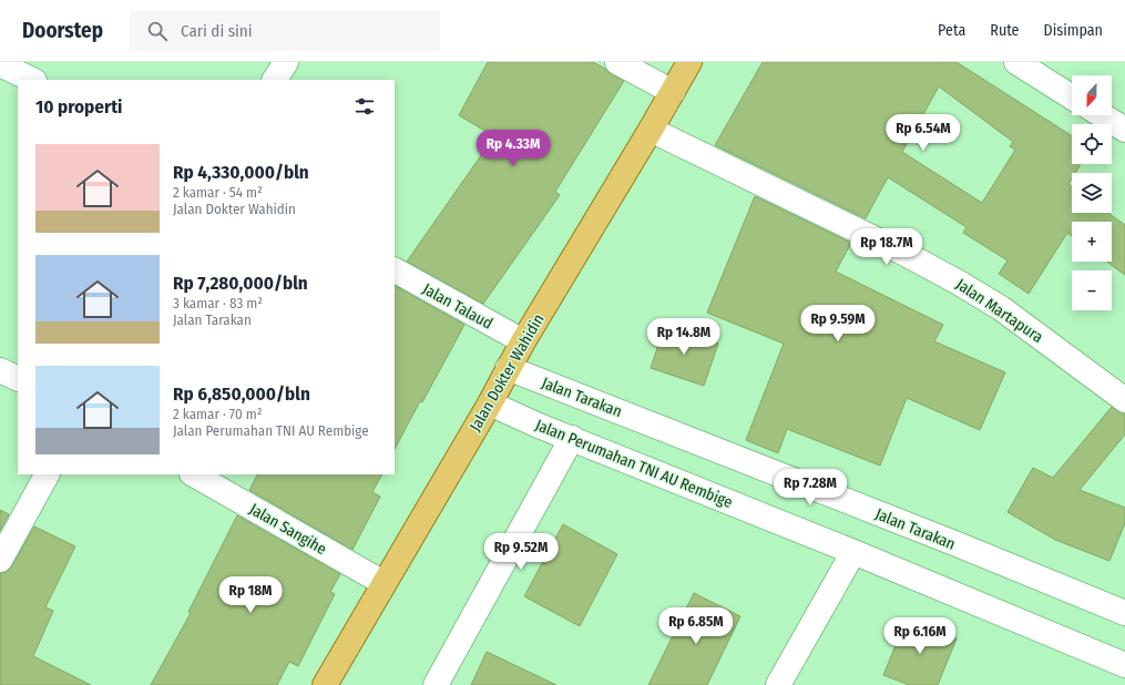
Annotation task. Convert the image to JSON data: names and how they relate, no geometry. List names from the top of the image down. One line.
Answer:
{"streets":{"main road":["Jalan Dokter Wahidin"],"street":["Jalan Talaud","Jalan Martapura","Jalan Tarakan","Jalan Perumahan TNI AU Rembige","Jalan Sangihe"]},"crossings":[["Jalan Talaud","Jalan Dokter Wahidin"],["Jalan Martapura","Jalan Dokter Wahidin"],["Jalan Dokter Wahidin","Jalan Tarakan"],["Jalan Dokter Wahidin","Jalan Perumahan TNI AU Rembige"],["Jalan Dokter Wahidin","Jalan Sangihe"]],"north":"bottom","page":{"header":"Doorstep","search":"Cari di sini","nav":["Peta","Rute","Disimpan"],"map_buttons":["+","−"],"heading":"10 properti","price":["Rp 6.54M","Rp 4.33M","Rp 18.7M","Rp 9.59M","Rp 14.8M","Rp 7.28M","Rp 9.52M","Rp 18M","Rp 6.85M","Rp 6.16M"],"list":[{"name":"Rp 4,330,000/bln","note":"2 kamar · 54 m² · Jalan Dokter Wahidin"},{"name":"Rp 7,280,000/bln","note":"3 kamar · 83 m² · Jalan Tarakan"},{"name":"Rp 6,850,000/bln","note":"2 kamar · 70 m² · Jalan Perumahan TNI AU Rembige"}]}}
